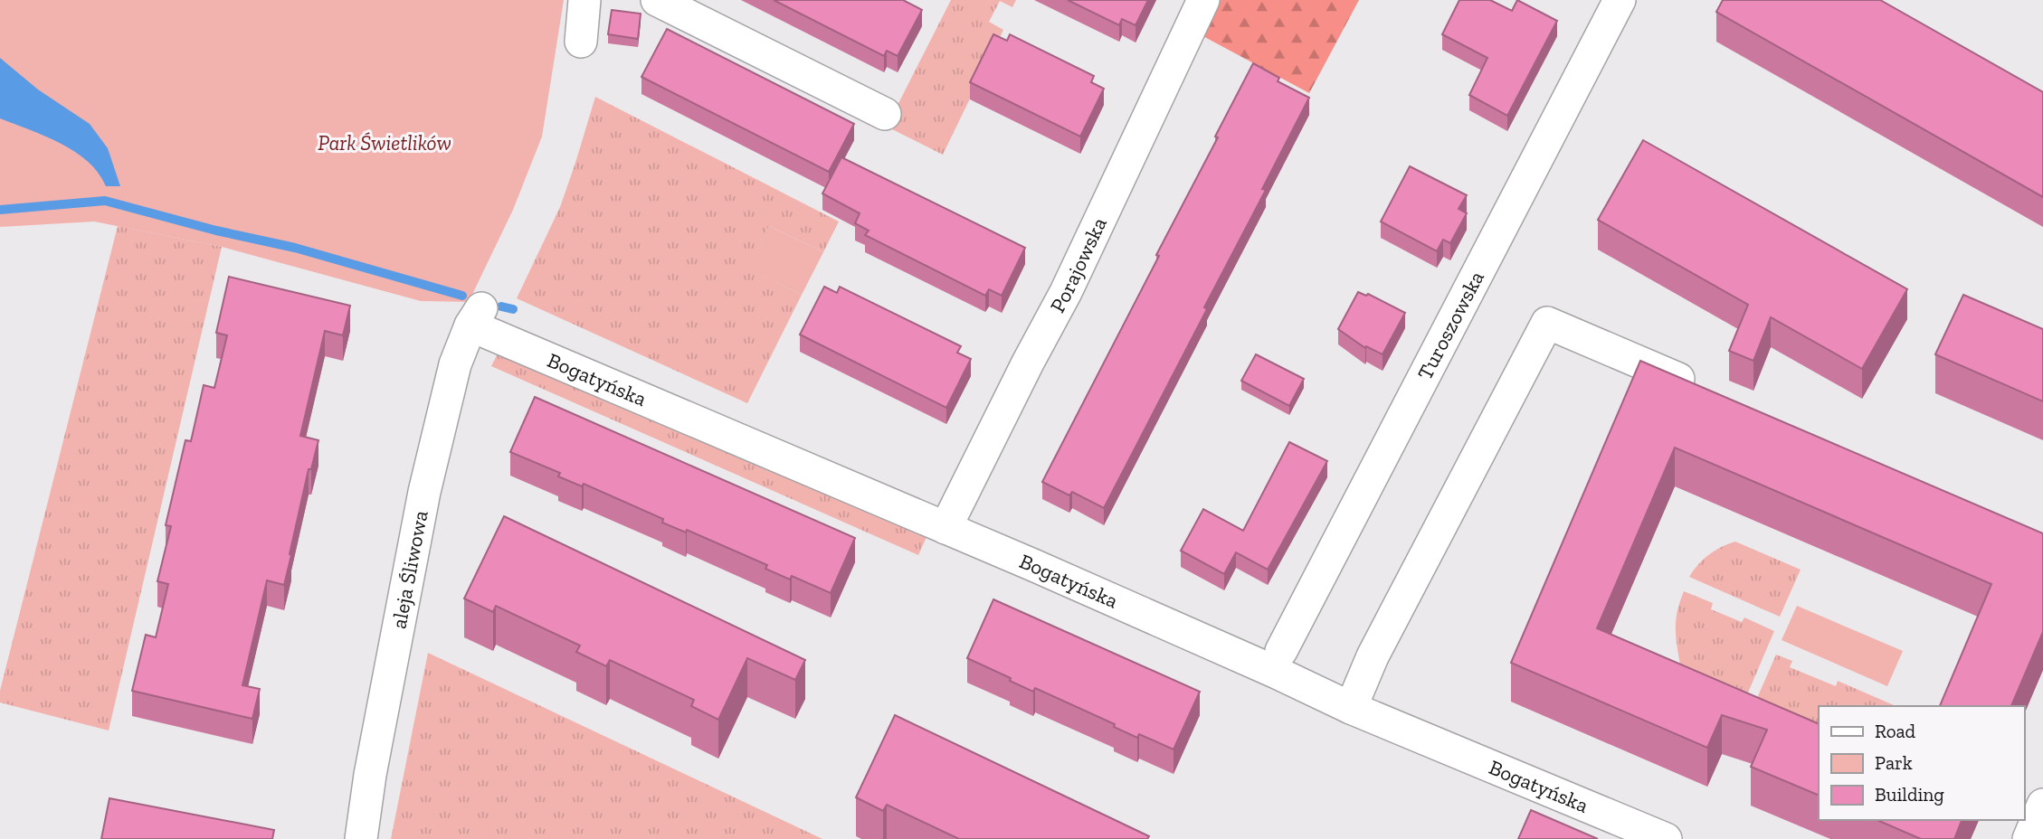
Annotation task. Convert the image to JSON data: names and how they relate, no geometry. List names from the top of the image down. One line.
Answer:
{"streets":{"street":["Porajowska","Turoszowska","Bogatyńska","aleja Śliwowa"]},"crossings":[["Porajowska","Bogatyńska"],["Bogatyńska","aleja Śliwowa"]],"parks":["Park Świetlików"],"legend":["Road","Park","Building"]}
